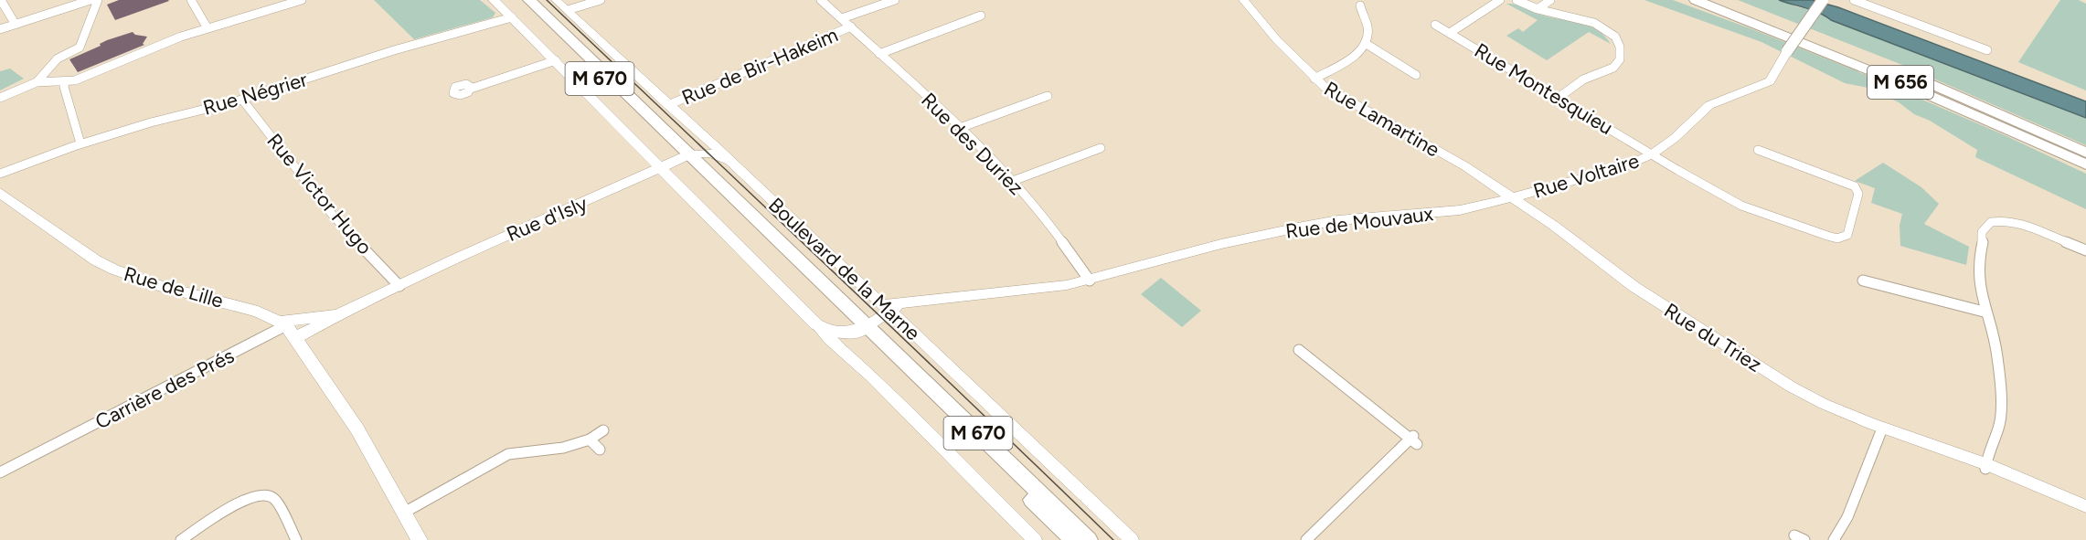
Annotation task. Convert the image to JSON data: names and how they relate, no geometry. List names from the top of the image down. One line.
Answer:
{"streets":{"main road":["M 670","M 656","Rue d'Isly","Boulevard de la Marne","Rue de Lille"],"street":["Rue de Bir-Hakeim","Rue Montesquieu","Rue Négrier","Rue Lamartine","Rue des Duriez","Rue Voltaire","Rue Victor Hugo","Rue de Mouvaux","Rue du Triez","Carrière des Prés"]},"crossings":[["Rue de Bir-Hakeim","Rue des Duriez"],["Rue de Bir-Hakeim","Boulevard de la Marne"],["Rue Montesquieu","Rue Voltaire"],["Rue Négrier","Rue Victor Hugo"],["Rue Négrier","Boulevard de la Marne"],["Rue Lamartine","Rue Voltaire"],["Rue Lamartine","Rue de Mouvaux"],["Rue Lamartine","Rue du Triez"],["Rue des Duriez","Rue de Mouvaux"],["Rue Voltaire","Rue de Mouvaux"],["Rue Voltaire","Rue du Triez"],["Rue Victor Hugo","Rue d'Isly"],["Rue d'Isly","Boulevard de la Marne"],["Rue d'Isly","Rue de Lille"],["Rue d'Isly","Carrière des Prés"],["Rue de Mouvaux","Boulevard de la Marne"],["Rue de Mouvaux","Rue du Triez"],["Rue de Lille","Carrière des Prés"]]}
